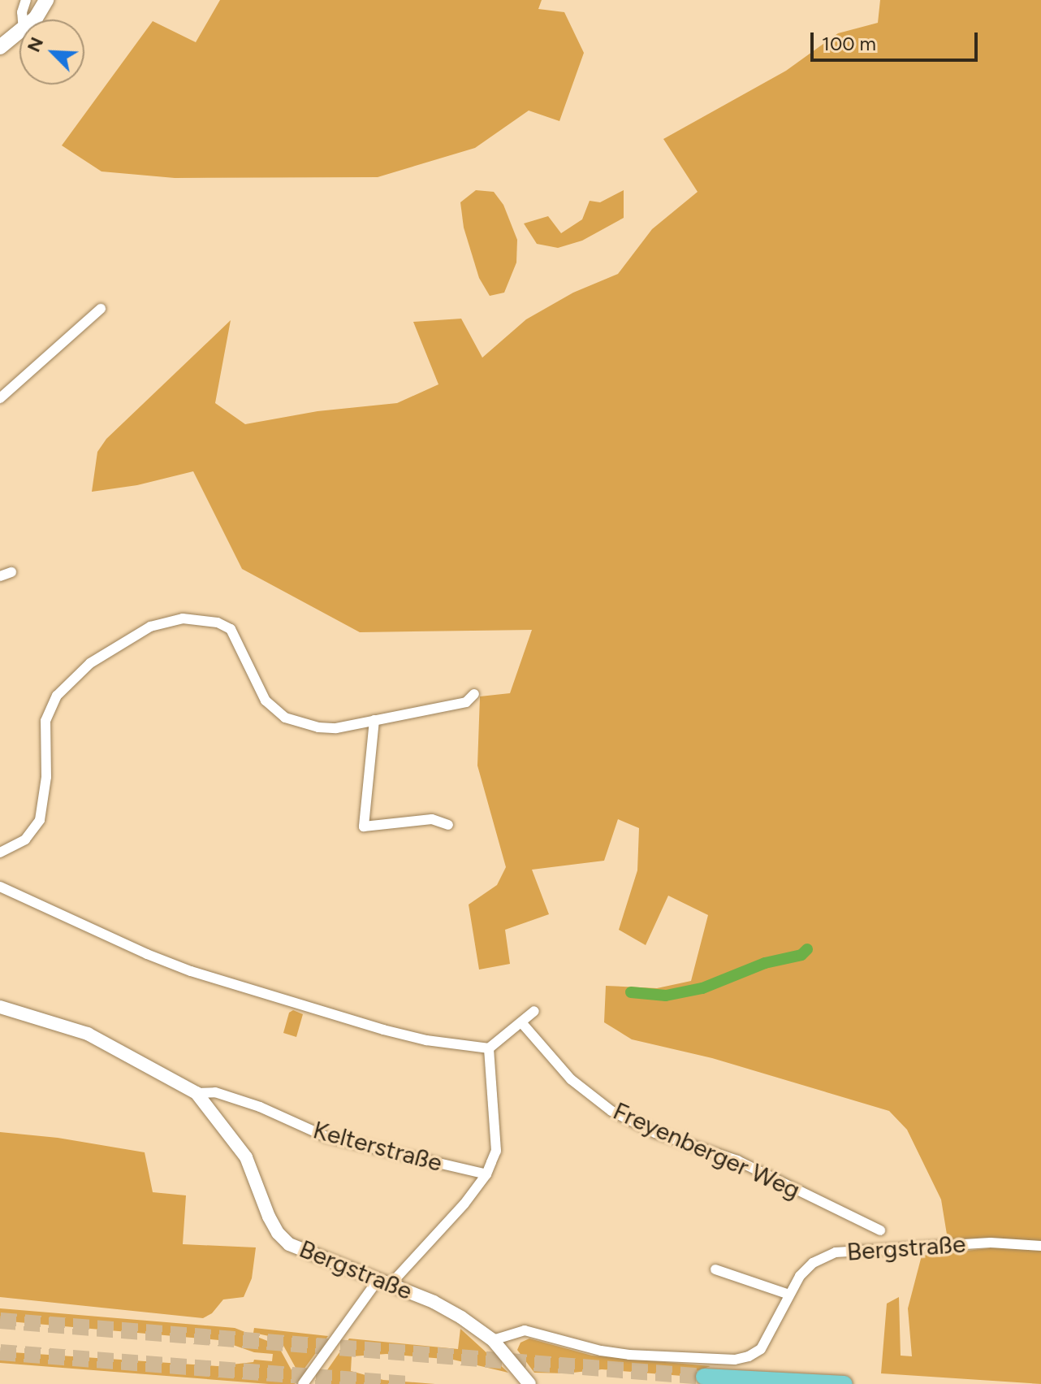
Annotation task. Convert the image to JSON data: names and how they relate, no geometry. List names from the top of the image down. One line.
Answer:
{"streets":{"street":["Kelterstraße","Freyenberger Weg","Bergstraße"]},"crossings":[["Kelterstraße","Bergstraße"]],"scale_bar":"100 m","north":"top left"}
